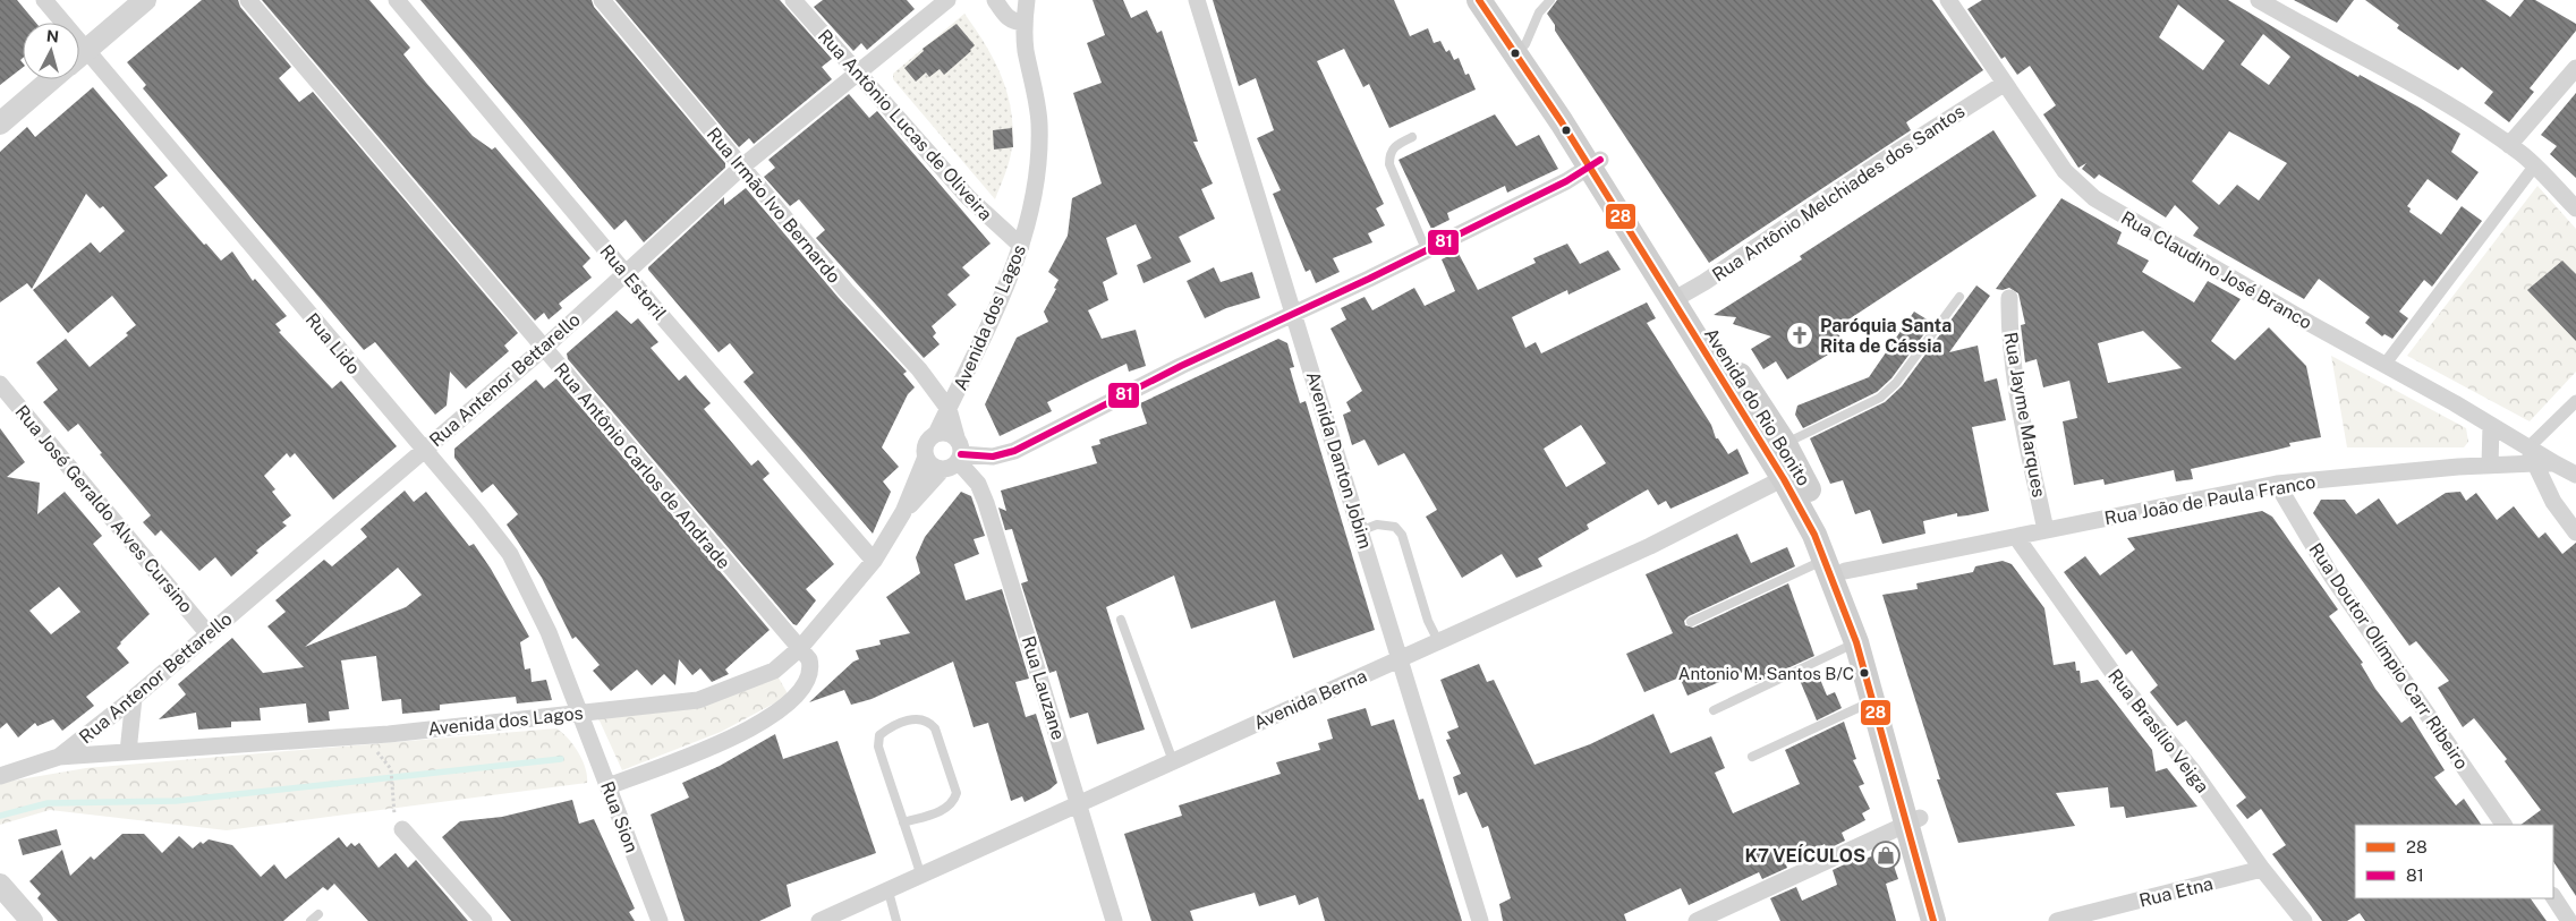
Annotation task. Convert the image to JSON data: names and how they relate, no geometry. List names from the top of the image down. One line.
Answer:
{"streets":{"main road":["Avenida do Rio Bonito"],"street":["Rua Antônio Lucas de Oliveira","Rua Antônio Melchiades dos Santos","Rua Irmão Ivo Bernardo","Rua Claudino José Branco","Rua Estoril","Avenida dos Lagos","Rua Lido","Rua Antenor Bettarello","Rua Jayme Marques","Avenida Danton Jobim","Rua Antônio Carlos de Andrade","Rua João de Paula Franco","Rua José Geraldo Alves Cursino","Rua Doutor Olímpio Carr Ribeiro","Rua Lauzane","Avenida Berna","Rua Brasílio Veiga","Rua Sion","Rua Etna"]},"crossings":[["Rua Antônio Lucas de Oliveira","Avenida dos Lagos"],["Rua Antônio Lucas de Oliveira","Rua Antenor Bettarello"],["Rua Antônio Melchiades dos Santos","Rua Claudino José Branco"],["Rua Antônio Melchiades dos Santos","Avenida do Rio Bonito"],["Rua Irmão Ivo Bernardo","Avenida dos Lagos"],["Rua Irmão Ivo Bernardo","Rua Antenor Bettarello"],["Rua Claudino José Branco","Rua João de Paula Franco"],["Rua Estoril","Avenida dos Lagos"],["Rua Estoril","Rua Antenor Bettarello"],["Avenida dos Lagos","Rua Lido"],["Avenida dos Lagos","Rua Antenor Bettarello"],["Avenida dos Lagos","Rua Antônio Carlos de Andrade"],["Avenida dos Lagos","Rua Lauzane"],["Avenida dos Lagos","Rua Sion"],["Rua Lido","Rua Antenor Bettarello"],["Rua Lido","Rua Sion"],["Rua Antenor Bettarello","Rua Antônio Carlos de Andrade"],["Rua Antenor Bettarello","Rua José Geraldo Alves Cursino"],["Avenida do Rio Bonito","Rua João de Paula Franco"],["Avenida do Rio Bonito","Avenida Berna"],["Rua Jayme Marques","Rua João de Paula Franco"],["Avenida Danton Jobim","Avenida Berna"],["Rua Antônio Carlos de Andrade","Rua Sion"],["Rua João de Paula Franco","Rua Doutor Olímpio Carr Ribeiro"],["Rua João de Paula Franco","Rua Brasílio Veiga"],["Rua Lauzane","Avenida Berna"],["Rua Brasílio Veiga","Rua Etna"]],"places":{"church":["Paróquia Santa Rita de Cássia"],"other":["Antonio M. Santos B/C"],"shop":["K7 VEÍCULOS"]},"lines":["transit line 28","transit line 81"],"legend":["28","81"],"north":"top"}
